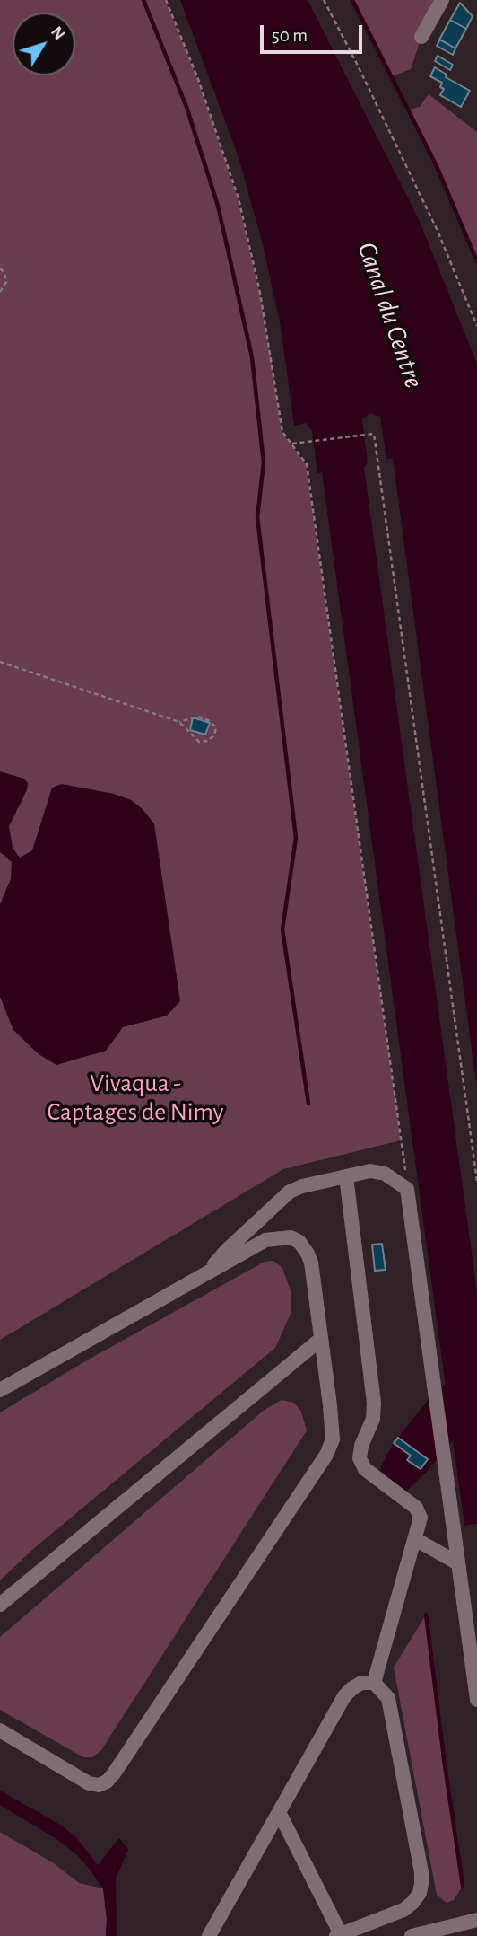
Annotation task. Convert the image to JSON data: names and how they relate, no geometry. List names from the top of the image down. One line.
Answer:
{"water":["Canal du Centre"],"parks":["Vivaqua - Captages de Nimy"],"scale_bar":"50 m","north":"top right"}
